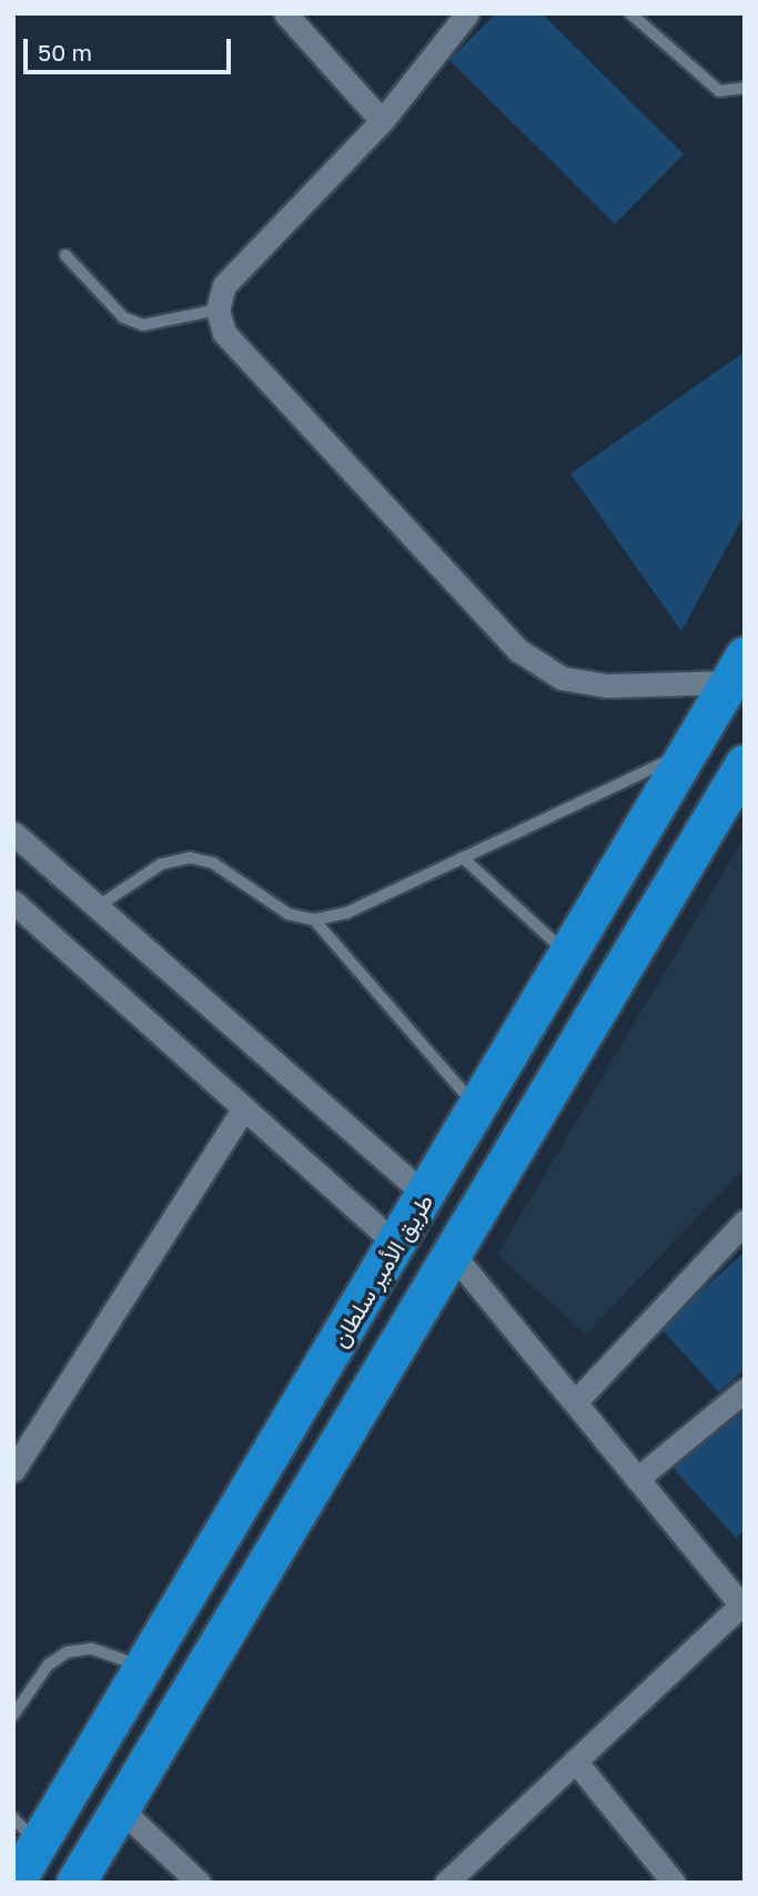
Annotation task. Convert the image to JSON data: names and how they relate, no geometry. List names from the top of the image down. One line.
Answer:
{"streets":{"highway":["طريق الأمير سلطان"]},"scale_bar":"50 m"}
